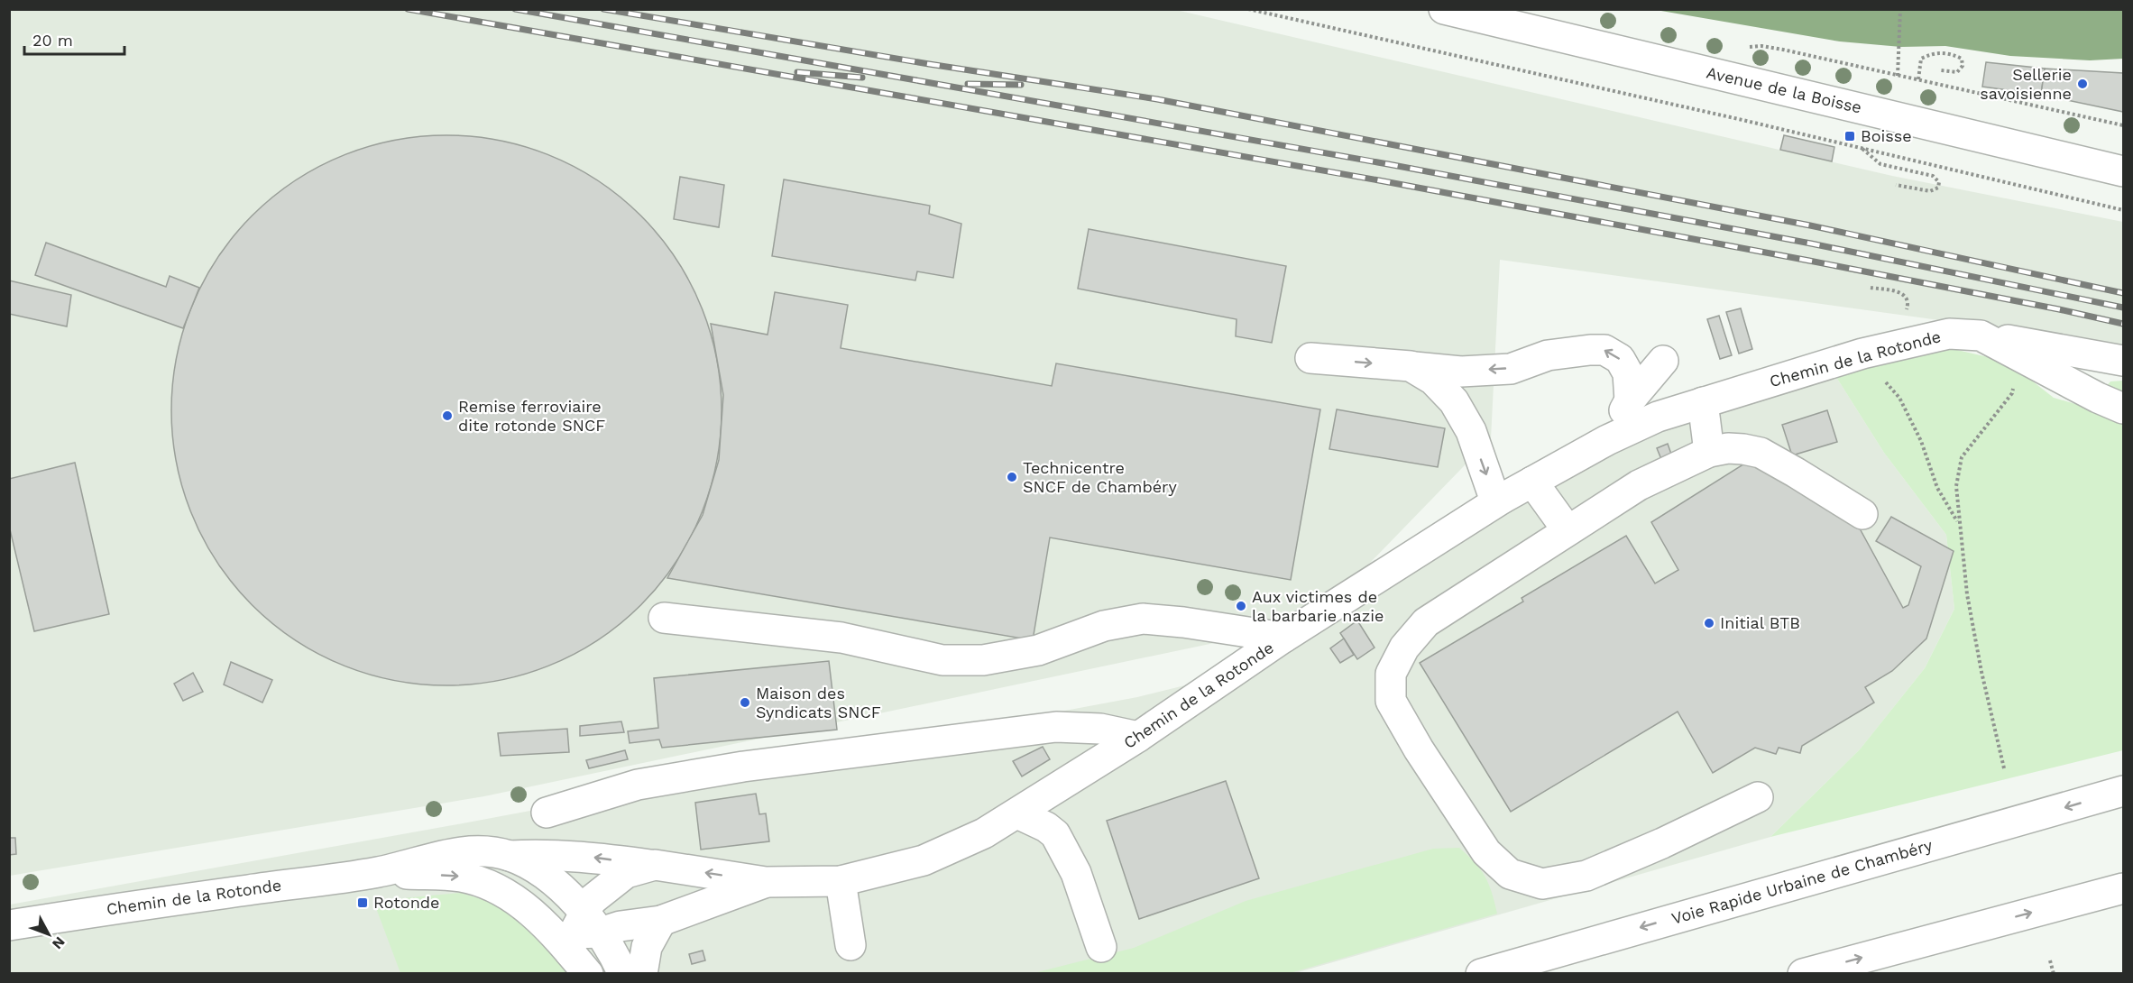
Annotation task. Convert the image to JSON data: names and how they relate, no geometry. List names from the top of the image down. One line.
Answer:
{"streets":{"main road":["Avenue de la Boisse","Chemin de la Rotonde","Voie Rapide Urbaine de Chambéry"]},"places":{"other":["Sellerie savoisienne","Remise ferroviaire dite rotonde SNCF","Technicentre SNCF de Chambéry","Aux victimes de la barbarie nazie","Initial BTB","Maison des Syndicats SNCF"],"transit":["Boisse","Rotonde"]},"scale_bar":"20 m","north":"bottom right"}
